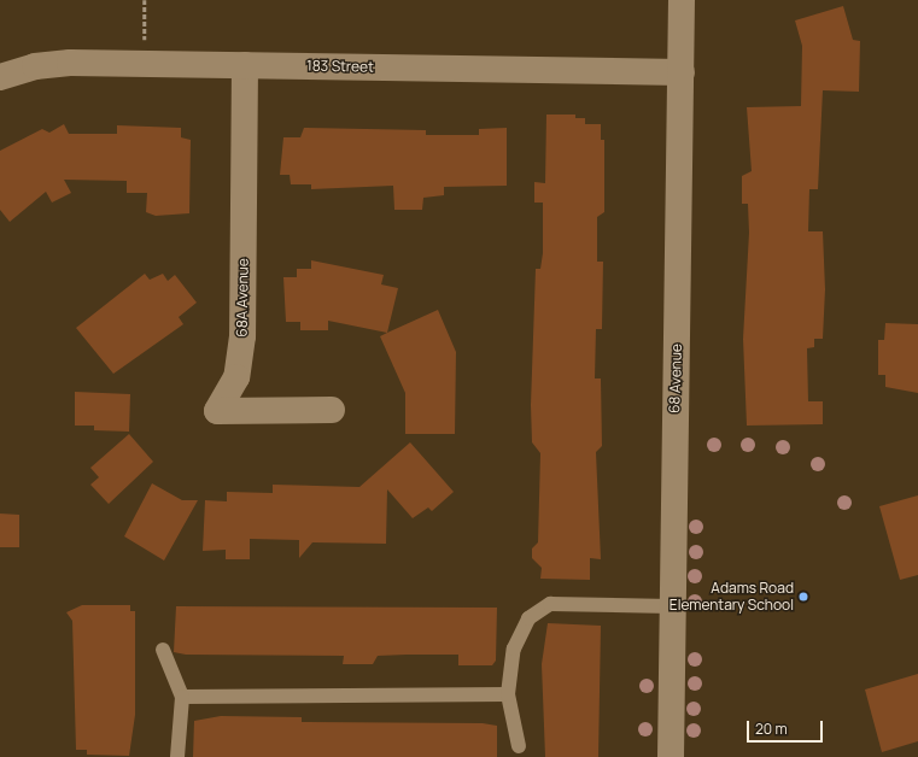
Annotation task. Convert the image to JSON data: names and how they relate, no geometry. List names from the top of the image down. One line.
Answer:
{"streets":{"street":["183 Street","68A Avenue","68 Avenue"]},"crossings":[["183 Street","68A Avenue"],["183 Street","68 Avenue"]],"places":["Adams Road Elementary School"],"scale_bar":"20 m"}
